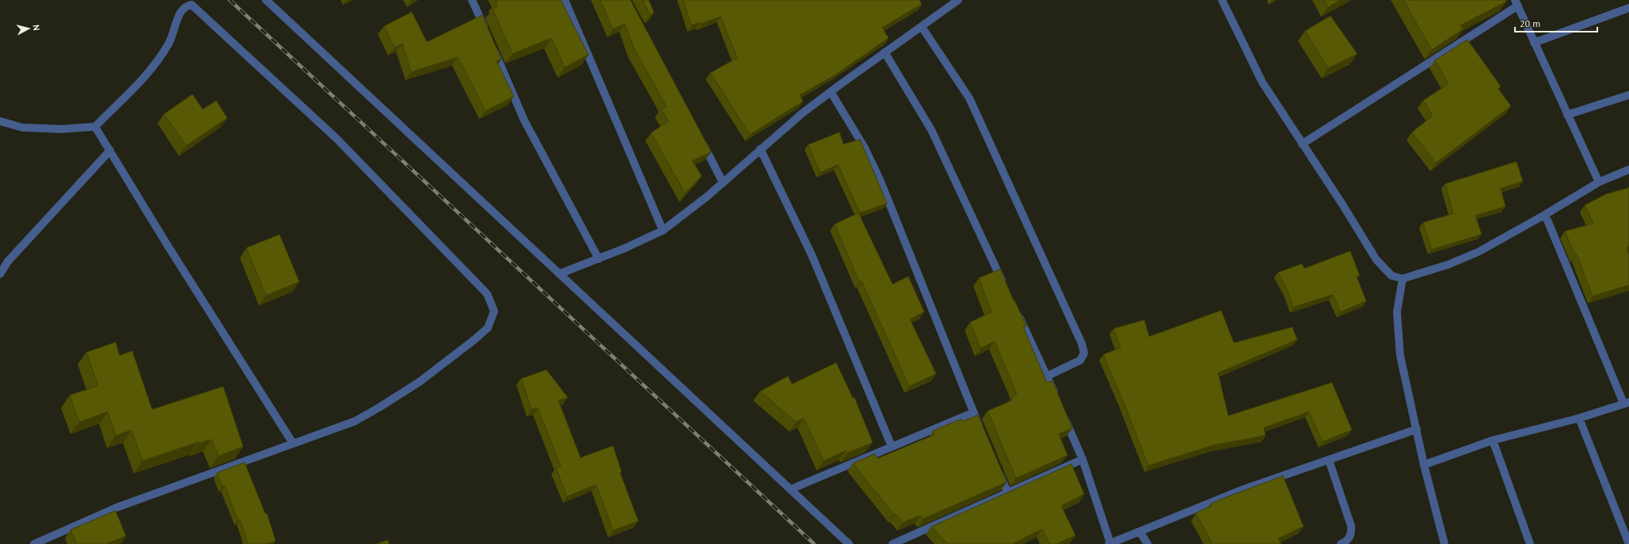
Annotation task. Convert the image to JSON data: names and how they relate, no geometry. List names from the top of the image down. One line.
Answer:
{"scale_bar":"20 m","north":"right"}
